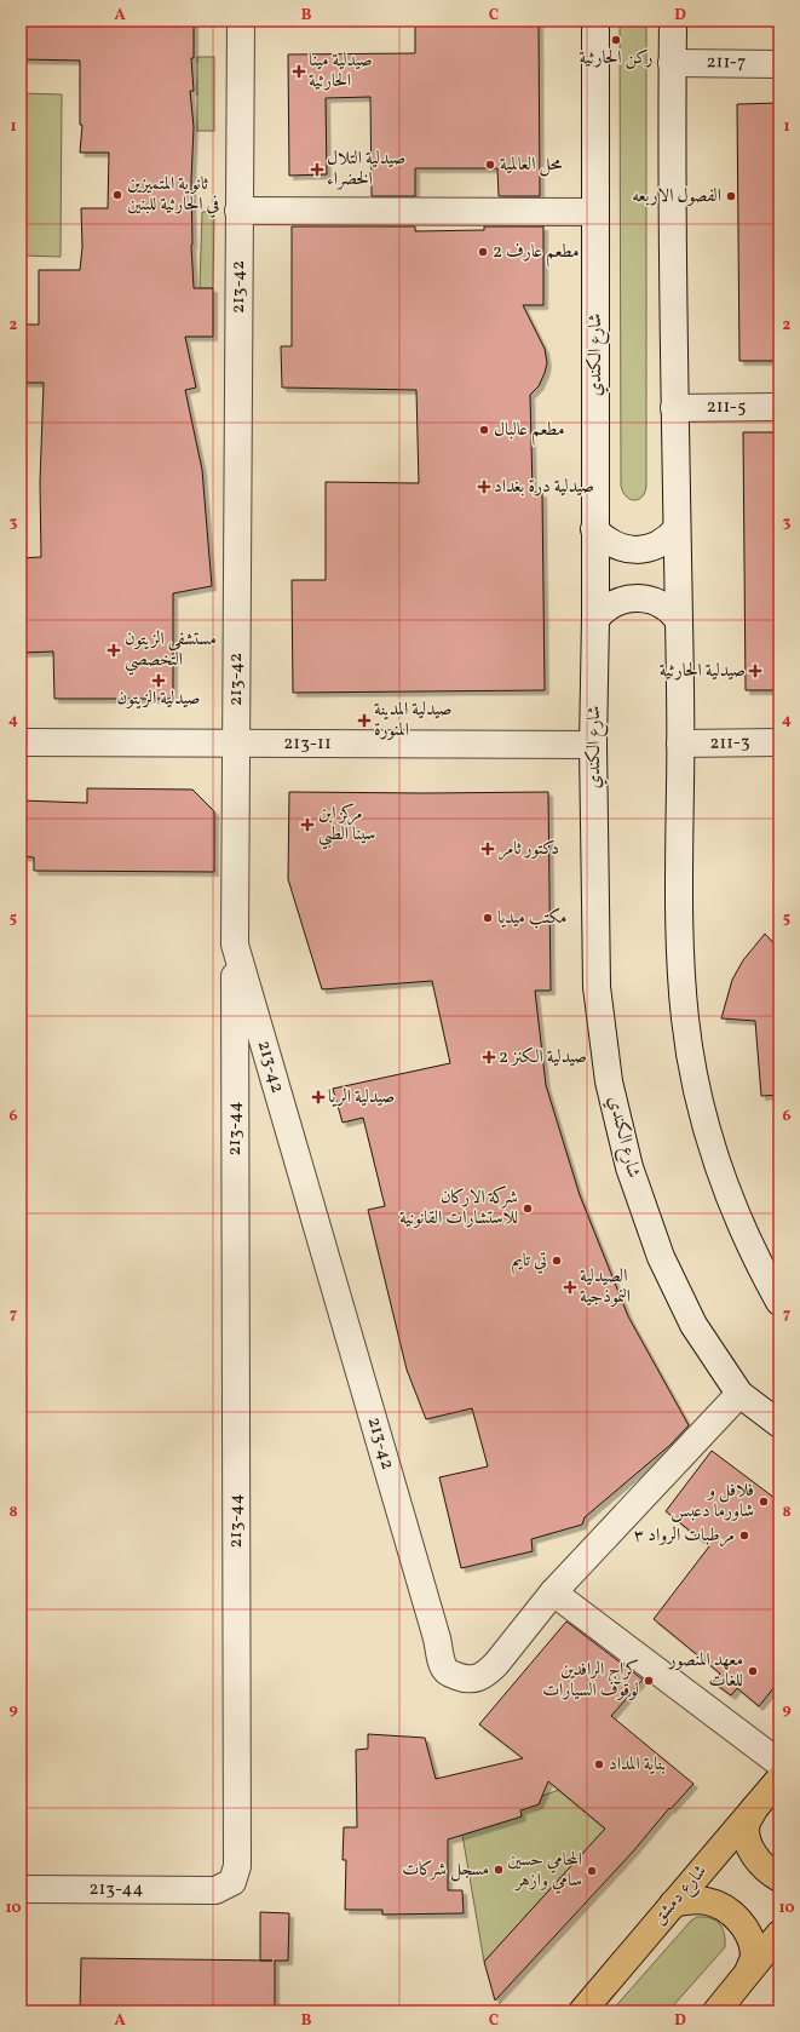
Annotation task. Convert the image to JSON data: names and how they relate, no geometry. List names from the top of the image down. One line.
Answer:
{"streets":{"main road":["شارع دمشق"],"street":["211-7","213-42","شارع الكندي","211-5","213-11","211-3","213-44"]},"crossings":[["213-42","شارع الكندي"],["213-42","213-11"],["213-42","213-44"],["شارع الكندي","213-11"]],"places":{"other":["ركن الحارثية","محل العالمية","ثانوية المتميزين في الحارثية للبنين","الفصول الاربعه","مطعم عارف 2","مطعم عالبال","مكتب ميديا","شركة الاركان للاستشارات القانونية","تي تايم","فلافل و شاورما دعبس","مرطبات الرواد ٣","معهد المنصور للغات","كراج الرافدين لوقوف السيارات","بناية المداد","مسجل شركات","المحامي حسين سامي وازهر"],"health":["صيدلية مينا الحارثية","صيدلية التلال الخضراء","صيدلية درة بغداد","مستشفى الزيتون التخصصي","صيدلية الحارثية","صيدلية الزيتون","صيدلية المدينة المنورة","مركز ابن سينا الطبي","دكتور ثامر","صيدلية الكنز 2","صيدلية الريا","الصيدلية النموذجية"]},"grid":{"columns":["A","B","C","D"],"rows":["1","2","3","4","5","6","7","8","9","10"]}}
